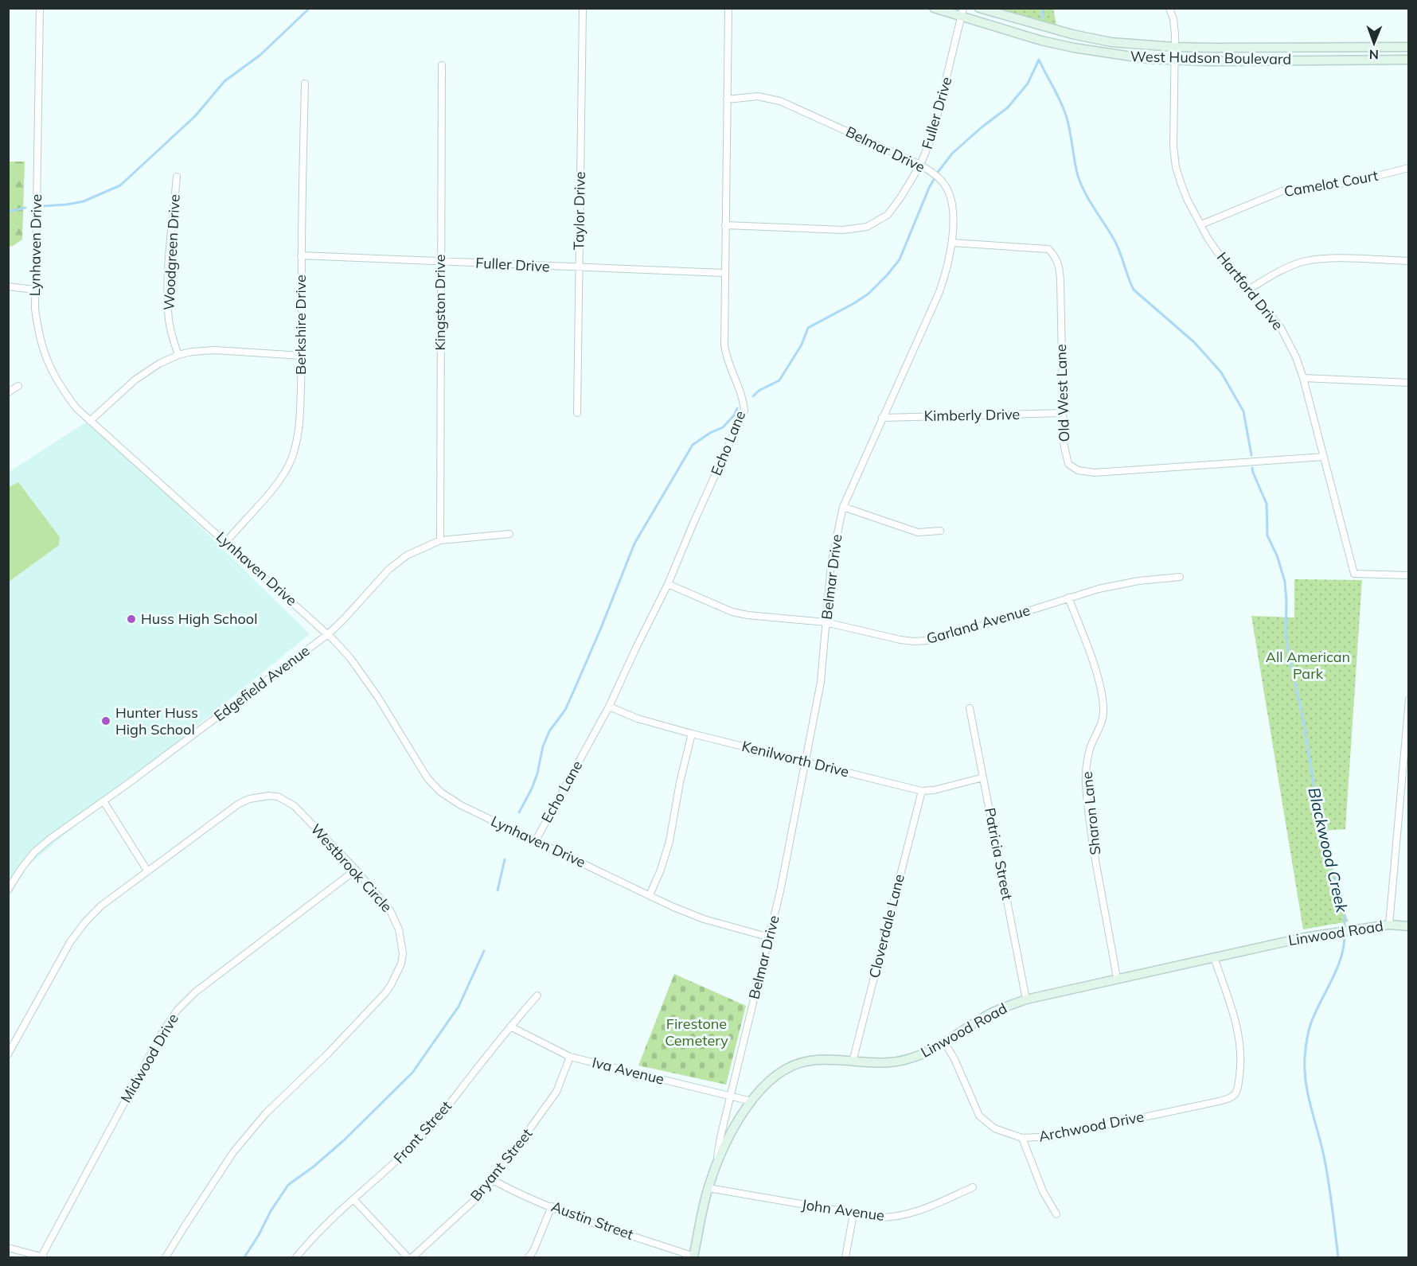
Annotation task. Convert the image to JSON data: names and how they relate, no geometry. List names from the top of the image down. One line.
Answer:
{"streets":{"main road":["West Hudson Boulevard","Linwood Road"],"street":["Fuller Drive","Belmar Drive","Camelot Court","Taylor Drive","Lynhaven Drive","Woodgreen Drive","Hartford Drive","Kingston Drive","Berkshire Drive","Old West Lane","Kimberly Drive","Echo Lane","Garland Avenue","Edgefield Avenue","Kenilworth Drive","Sharon Lane","Patricia Street","Westbrook Circle","Cloverdale Lane","Midwood Drive","Iva Avenue","Archwood Drive","Front Street","Bryant Street","John Avenue","Austin Street"]},"crossings":[["West Hudson Boulevard","Fuller Drive"],["West Hudson Boulevard","Hartford Drive"],["Fuller Drive","Belmar Drive"],["Fuller Drive","Taylor Drive"],["Fuller Drive","Kingston Drive"],["Fuller Drive","Berkshire Drive"],["Fuller Drive","Echo Lane"],["Belmar Drive","Lynhaven Drive"],["Belmar Drive","Old West Lane"],["Belmar Drive","Kimberly Drive"],["Belmar Drive","Echo Lane"],["Belmar Drive","Garland Avenue"],["Belmar Drive","Kenilworth Drive"],["Belmar Drive","Linwood Road"],["Belmar Drive","Iva Avenue"],["Camelot Court","Hartford Drive"],["Lynhaven Drive","Berkshire Drive"],["Lynhaven Drive","Echo Lane"],["Lynhaven Drive","Edgefield Avenue"],["Hartford Drive","Old West Lane"],["Kingston Drive","Edgefield Avenue"],["Old West Lane","Kimberly Drive"],["Echo Lane","Garland Avenue"],["Echo Lane","Kenilworth Drive"],["Garland Avenue","Sharon Lane"],["Kenilworth Drive","Patricia Street"],["Kenilworth Drive","Cloverdale Lane"],["Sharon Lane","Linwood Road"],["Patricia Street","Linwood Road"],["Westbrook Circle","Midwood Drive"],["Cloverdale Lane","Linwood Road"],["Linwood Road","Iva Avenue"],["Linwood Road","Archwood Drive"],["Linwood Road","John Avenue"],["Linwood Road","Austin Street"],["Iva Avenue","Front Street"],["Iva Avenue","Bryant Street"],["Bryant Street","Austin Street"]],"water":["Blackwood Creek"],"parks":["All American Park","Firestone Cemetery"],"places":["Huss High School","Hunter Huss High School"],"north":"bottom"}
